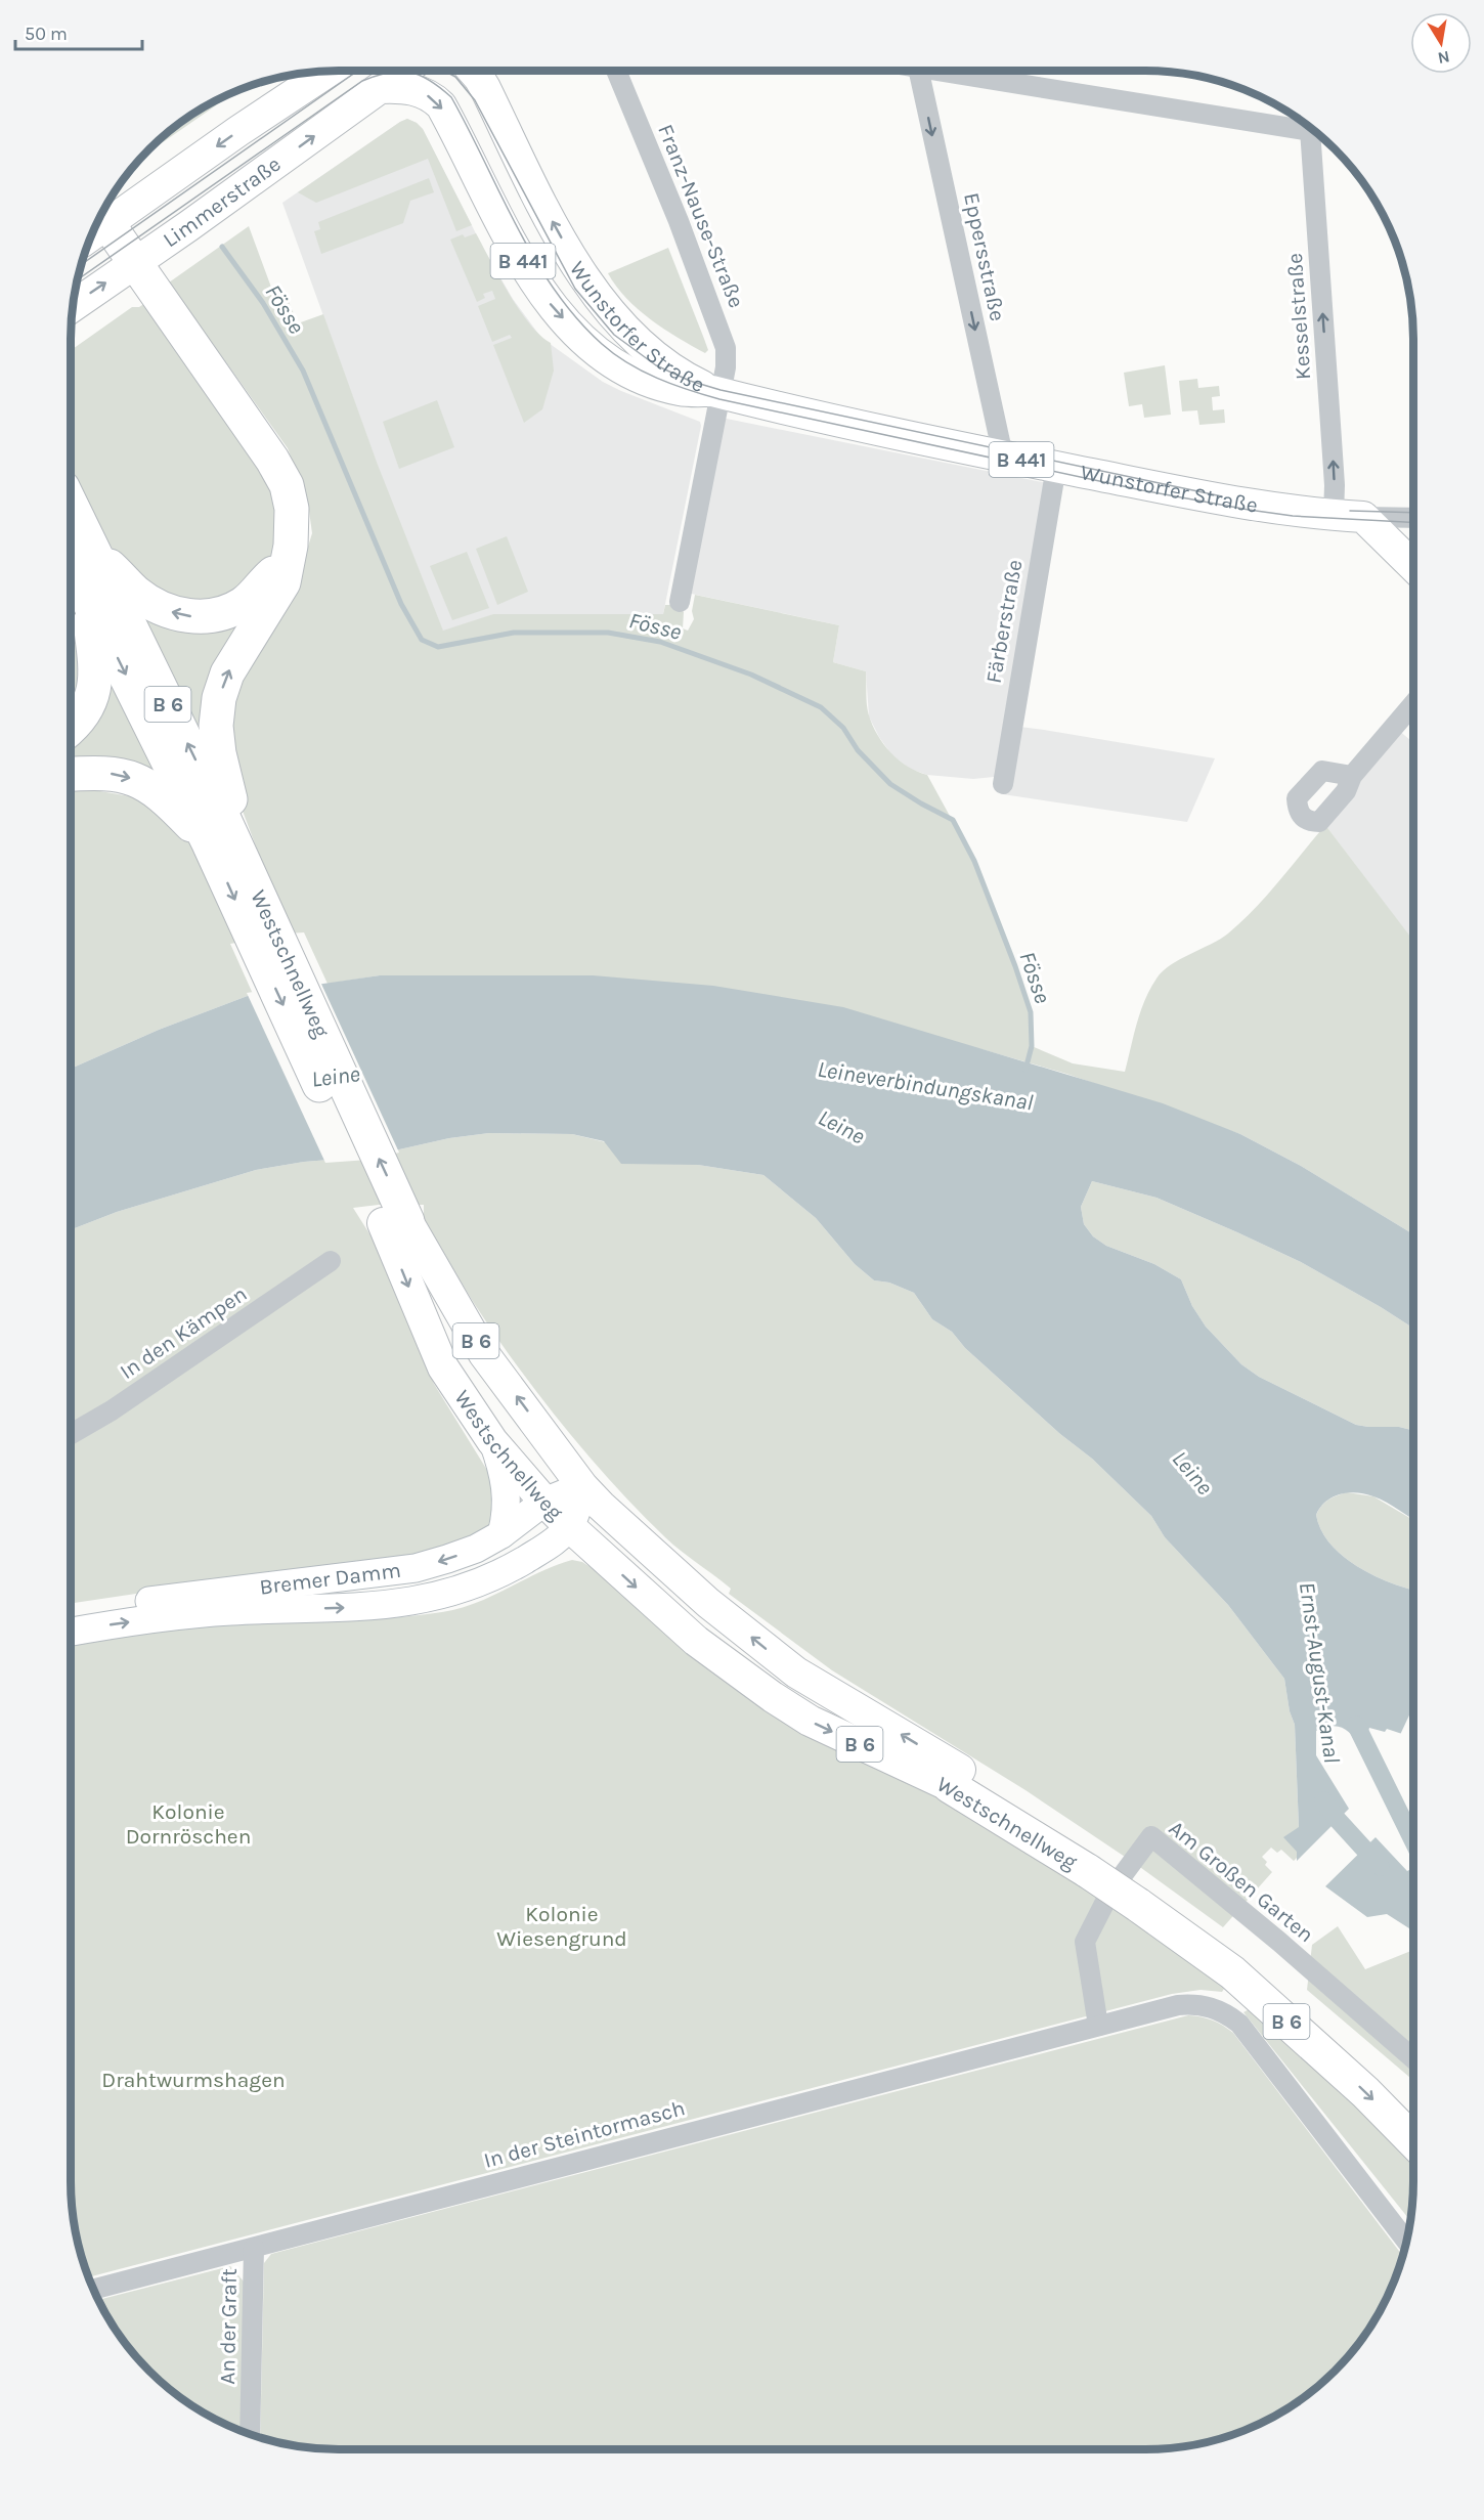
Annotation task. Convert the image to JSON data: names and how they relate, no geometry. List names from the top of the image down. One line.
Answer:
{"streets":{"highway":["B 6","Westschnellweg"],"main road":["Limmerstraße","B 441","Wunstorfer Straße","Bremer Damm"],"street":["Franz-Nause-Straße","Eppersstraße","Kesselstraße","Färberstraße","In den Kämpen","Am Großen Garten","In der Steintormasch","An der Graft"]},"crossings":[["Limmerstraße","Wunstorfer Straße"],["Franz-Nause-Straße","Wunstorfer Straße"],["Eppersstraße","Wunstorfer Straße"],["Kesselstraße","Wunstorfer Straße"],["Wunstorfer Straße","Färberstraße"],["Westschnellweg","Bremer Damm"],["Am Großen Garten","In der Steintormasch"],["In der Steintormasch","An der Graft"]],"one_way":["Eppersstraße","Kesselstraße"],"water":["Fösse","Leine","Leineverbindungskanal","Ernst-August-Kanal"],"parks":["Kolonie Dornröschen","Kolonie Wiesengrund","Drahtwurmshagen"],"scale_bar":"50 m","north":"bottom"}
